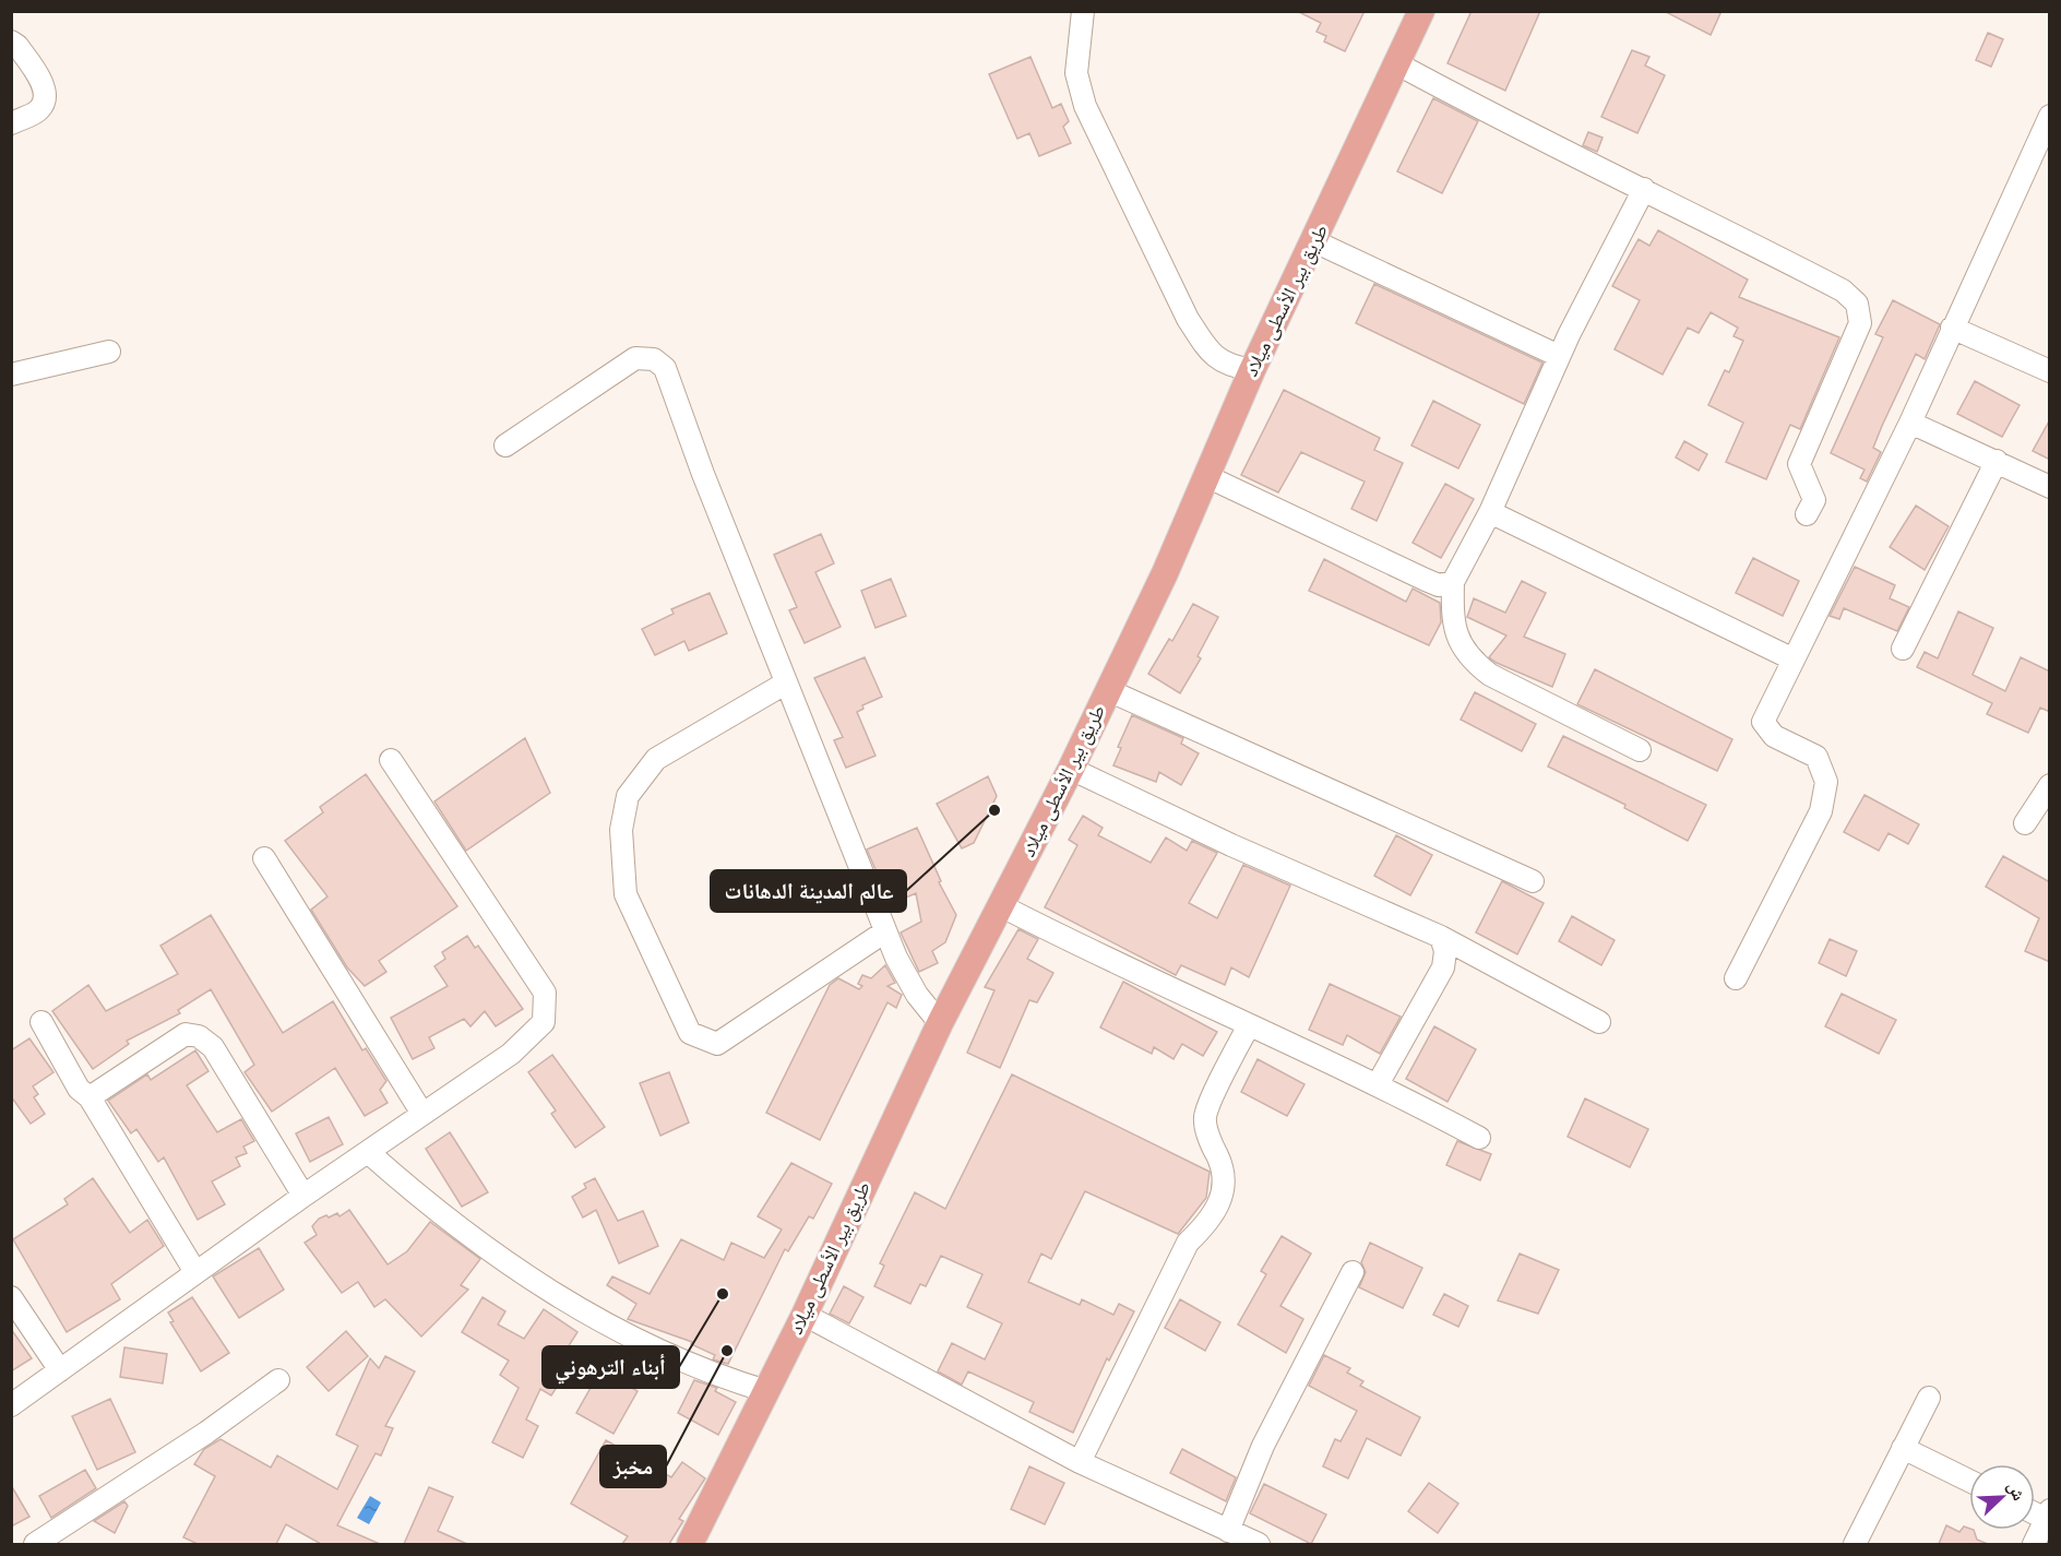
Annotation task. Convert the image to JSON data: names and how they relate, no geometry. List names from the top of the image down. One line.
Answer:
{"streets":{"main road":["طريق بير الأسطى ميلاد"]},"places":["عالم المدينة الدهانات","أبناء الترهوني","مخبز"],"north":"top right"}
